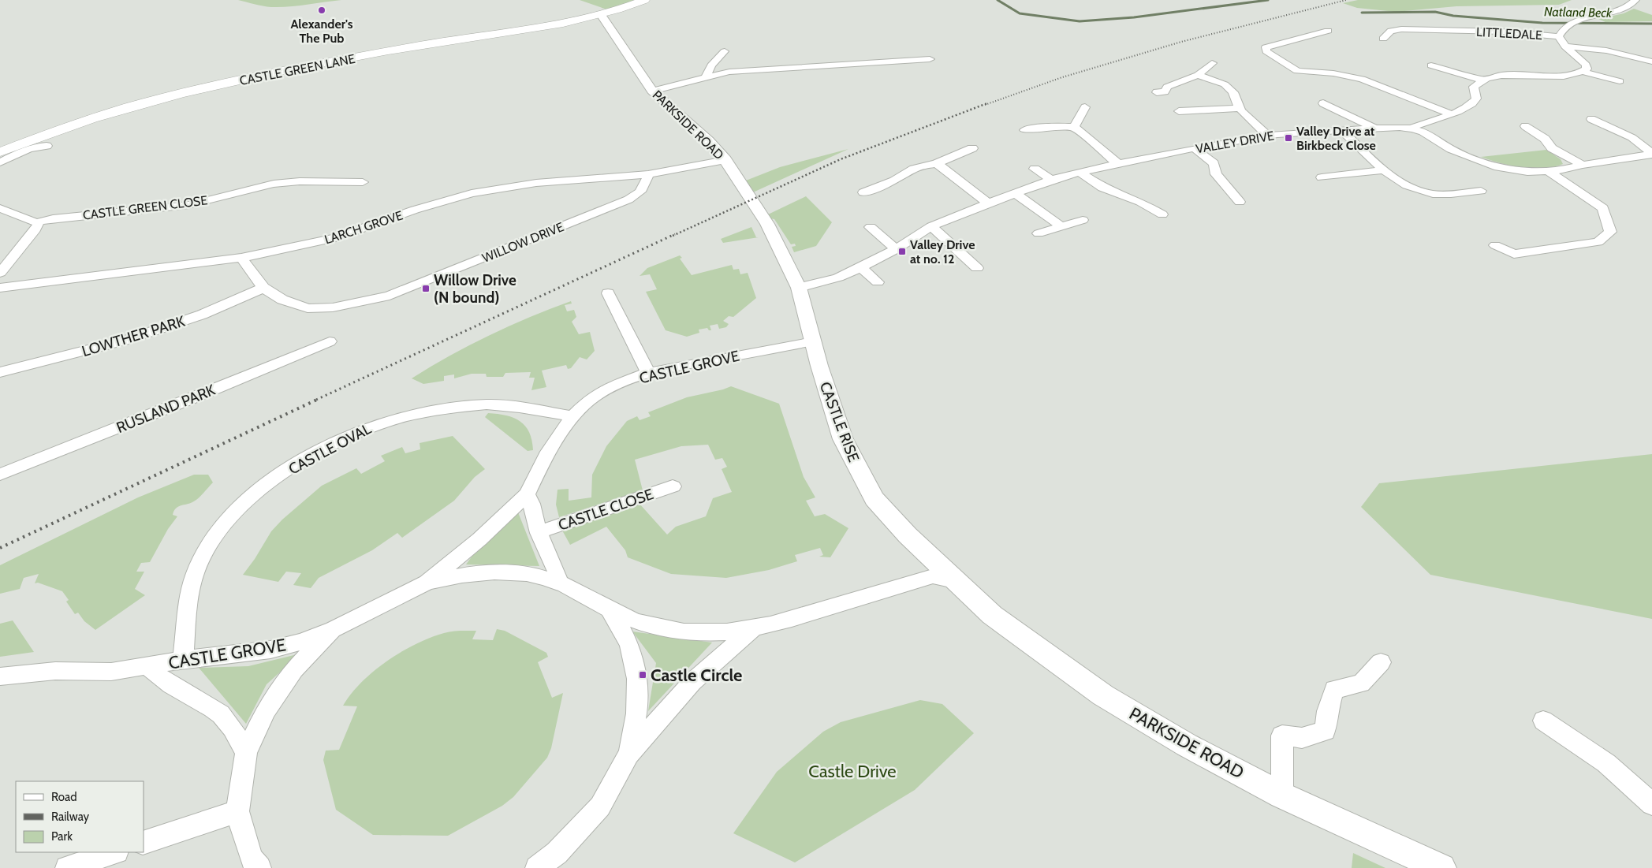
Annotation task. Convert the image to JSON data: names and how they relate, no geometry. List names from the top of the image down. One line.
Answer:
{"streets":{"highway":["CASTLE GREEN LANE"],"street":["LITTLEDALE","PARKSIDE ROAD","VALLEY DRIVE","CASTLE GREEN CLOSE","LARCH GROVE","WILLOW DRIVE","LOWTHER PARK","CASTLE GROVE","RUSLAND PARK","CASTLE RISE","CASTLE OVAL","CASTLE CLOSE"]},"crossings":[["CASTLE GREEN LANE","PARKSIDE ROAD"],["PARKSIDE ROAD","LARCH GROVE"],["PARKSIDE ROAD","CASTLE RISE"],["VALLEY DRIVE","CASTLE RISE"],["LARCH GROVE","WILLOW DRIVE"],["WILLOW DRIVE","LOWTHER PARK"],["CASTLE GROVE","CASTLE RISE"],["CASTLE GROVE","CASTLE OVAL"]],"water":["Natland Beck"],"parks":["Castle Drive"],"places":{"other":["Alexander's The Pub"],"transit":["Valley Drive at Birkbeck Close","Valley Drive at no. 12","Willow Drive (N bound)","Castle Circle"]},"legend":["Road","Railway","Park"]}
